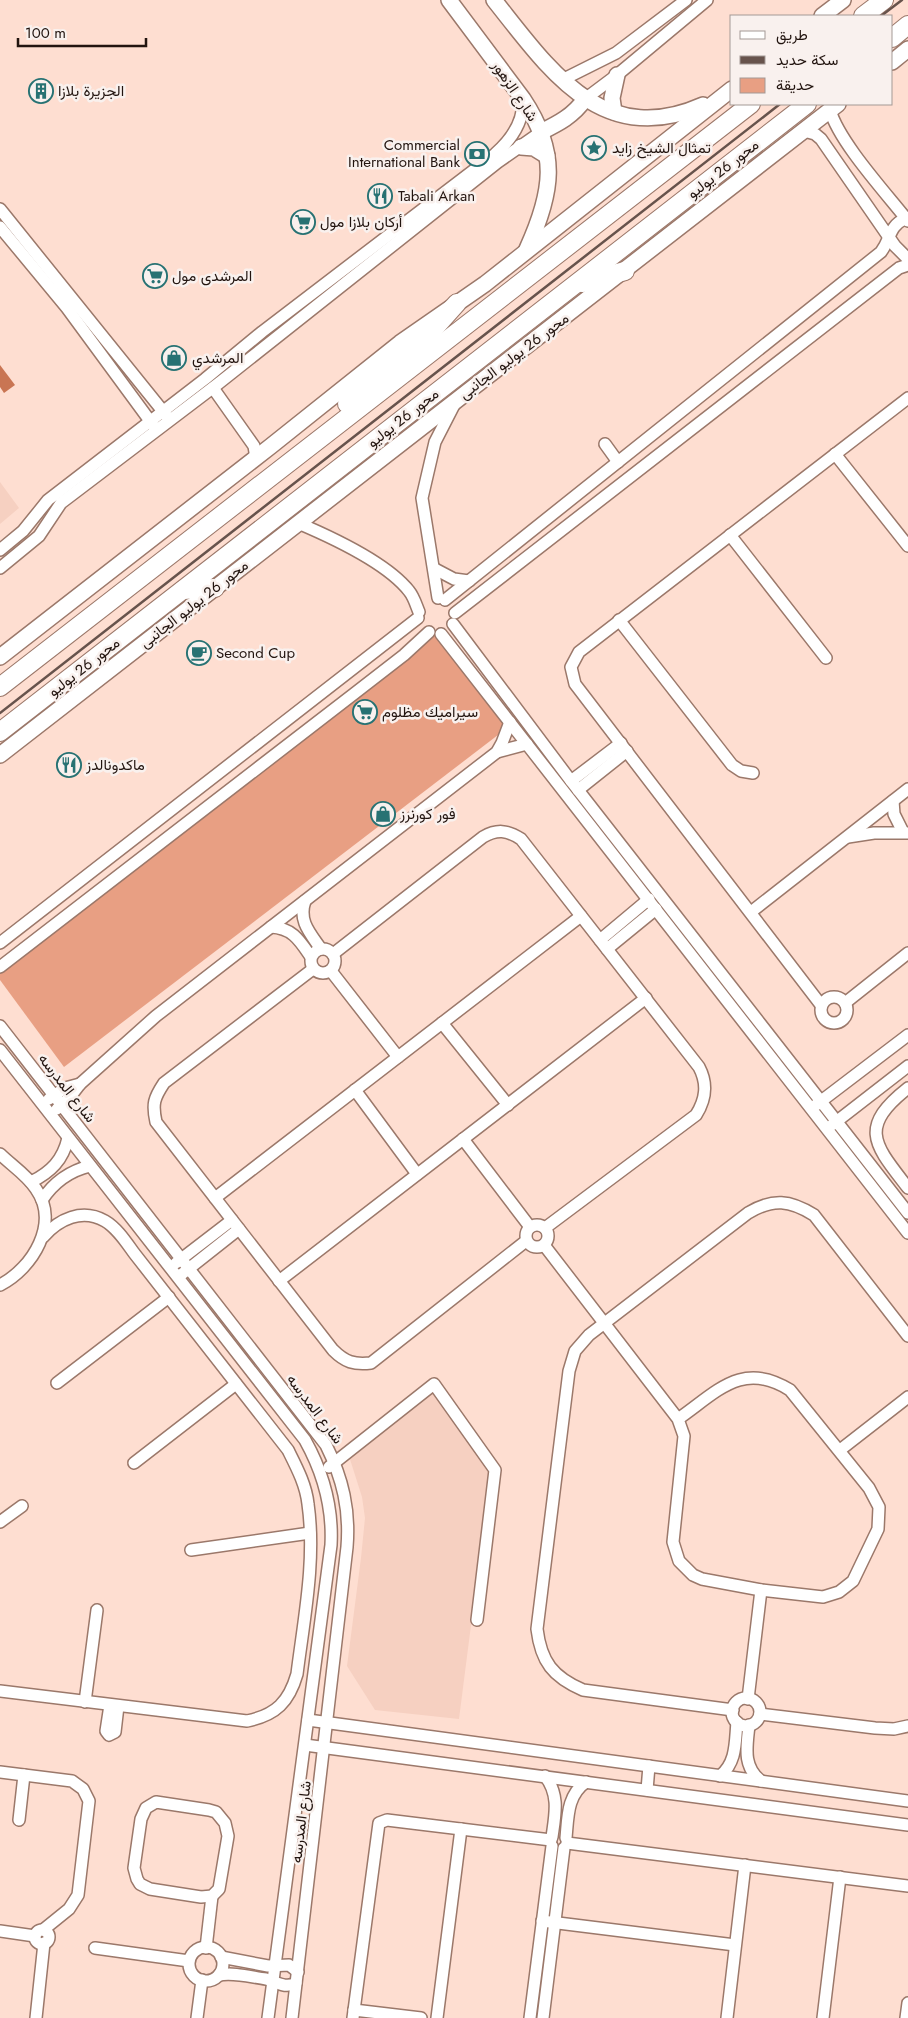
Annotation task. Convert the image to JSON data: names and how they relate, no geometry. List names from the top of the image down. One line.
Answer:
{"streets":{"highway":["محور 26 يوليو"],"main road":["شارع الزهور","محور 26 يوليو الجانبى"],"street":["شارع المدرسه"]},"places":{"building":["الجزيرة بلازا"],"place":["تمثال الشيخ زايد"],"bank":["Commercial International Bank"],"restaurant":["Tabali Arkan","ماكدونالدز"],"supermarket":["أركان بلازا مول","المرشدى مول","سيراميك مظلوم"],"shop":["المرشدي","فور كورنرز"],"cafe":["Second Cup"]},"legend":["طريق","سكة حديد","حديقة"],"scale_bar":"100 m"}
